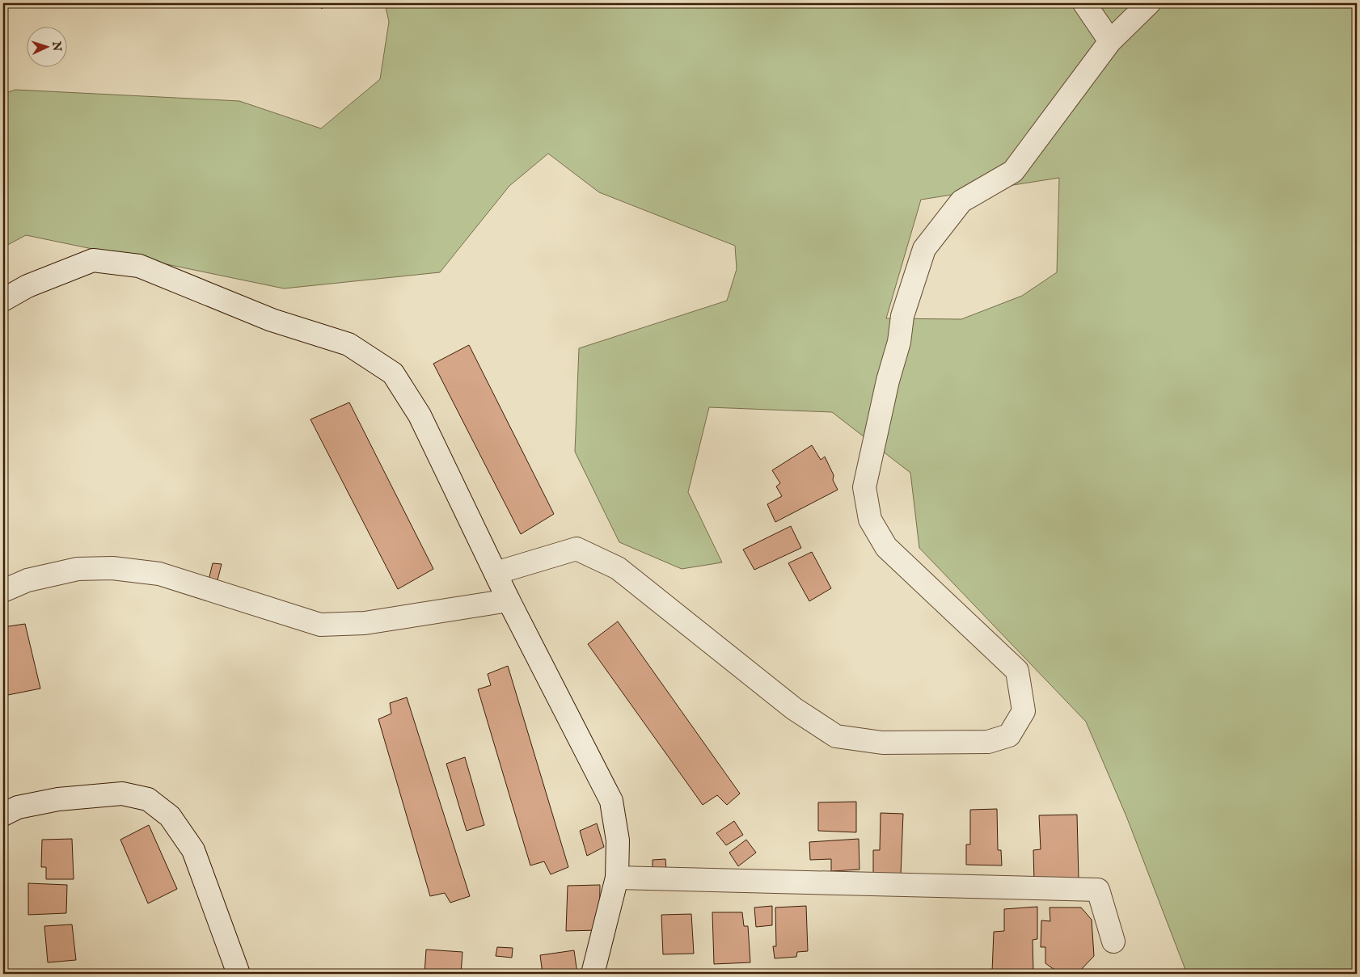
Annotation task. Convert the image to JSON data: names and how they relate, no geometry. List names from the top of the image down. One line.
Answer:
{"north":"right"}
